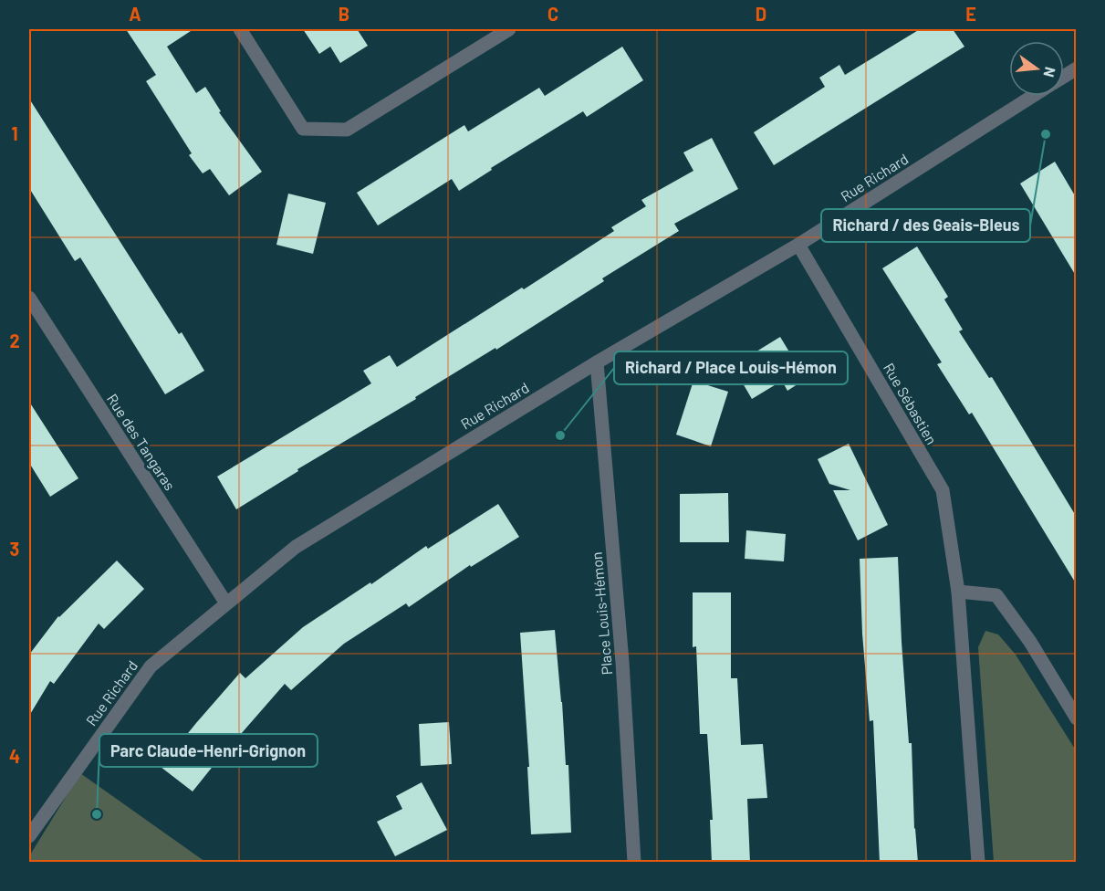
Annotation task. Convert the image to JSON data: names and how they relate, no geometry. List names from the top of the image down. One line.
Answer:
{"streets":{"street":["Rue Richard","Rue Sébastien","Rue des Tangaras","Place Louis-Hémon"]},"crossings":[["Rue Richard","Rue Sébastien"],["Rue Richard","Rue des Tangaras"],["Rue Richard","Place Louis-Hémon"]],"places":["Richard / des Geais-Bleus","Richard / Place Louis-Hémon","Parc Claude-Henri-Grignon"],"north":"right","grid":{"columns":["A","B","C","D","E"],"rows":["1","2","3","4"]}}
